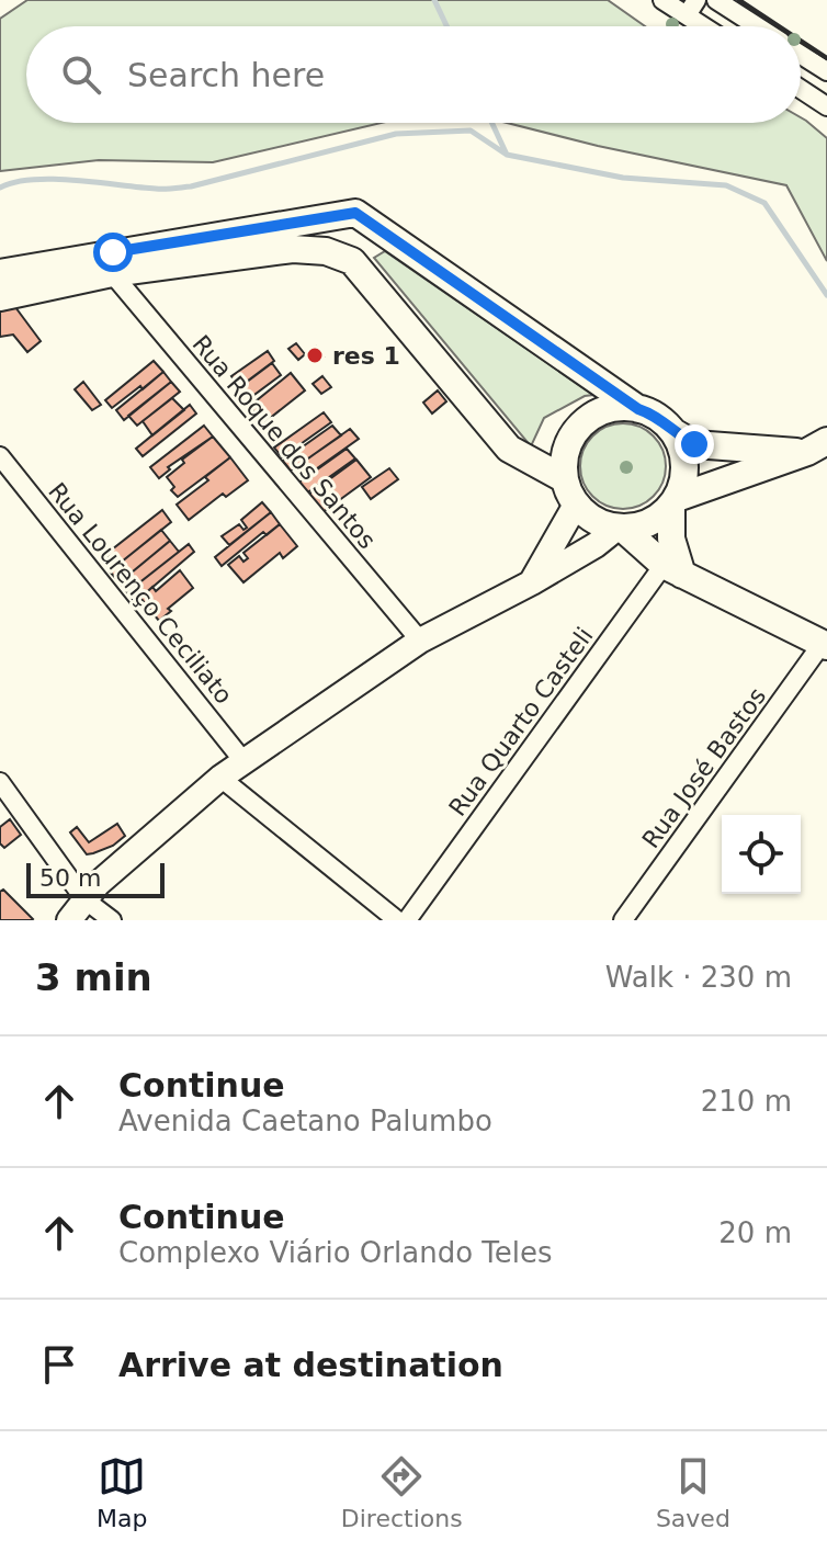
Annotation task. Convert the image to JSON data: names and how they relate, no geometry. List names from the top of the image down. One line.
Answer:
{"streets":{"street":["Rua Roque dos Santos","Rua Lourenço Ceciliato","Rua Quarto Casteli","Rua José Bastos"]},"places":["res 1"],"scale_bar":"50 m","page":{"search":"Search here","scale":"50 m","heading":["3 min","Walk · 230 m"],"list":[["Continue","Avenida Caetano Palumbo","210 m"],["Continue","Complexo Viário Orlando Teles","20 m"],"Arrive at destination"],"nav":["Map","Directions","Saved"]}}
